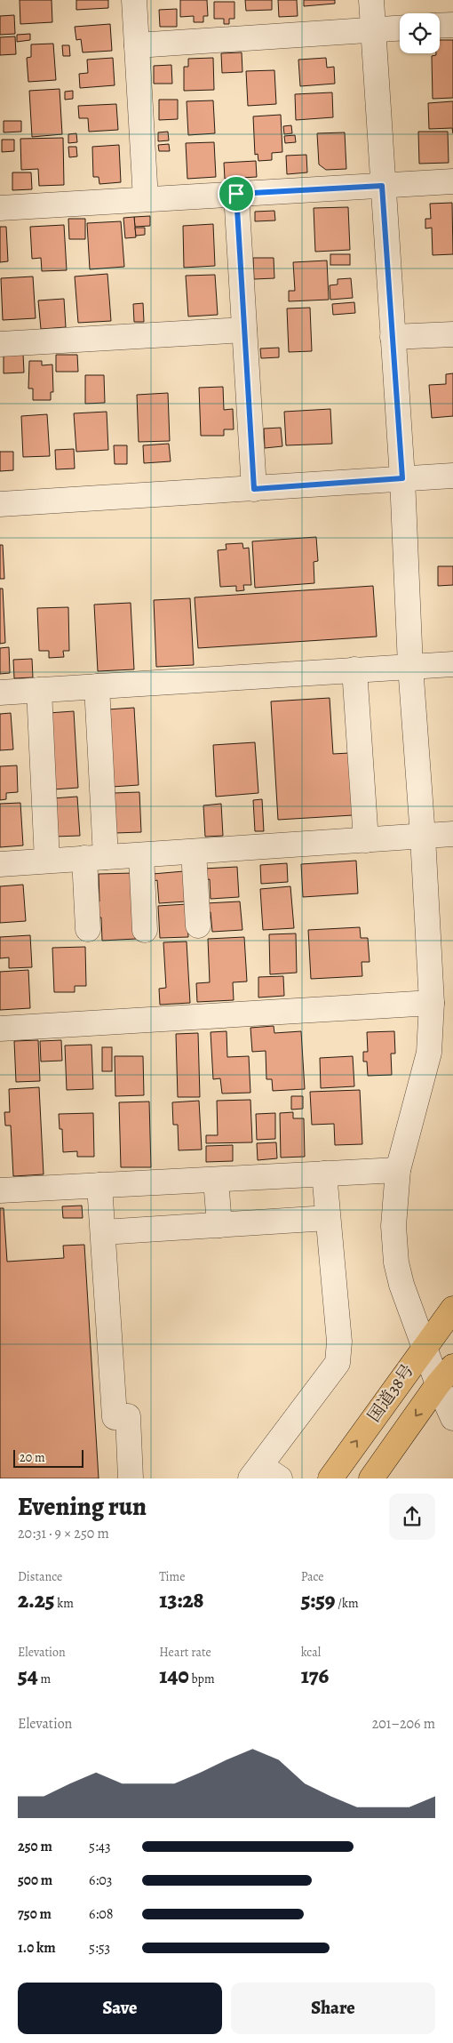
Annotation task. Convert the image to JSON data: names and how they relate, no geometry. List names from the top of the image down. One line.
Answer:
{"streets":{"highway":["国道38号"]},"scale_bar":"20 m","page":{"scale":"20 m","heading":["Evening run","20:31 · 9 × 250 m"],"stats":[["Distance","2.25 km"],["Time","13:28"],["Pace","5:59 /km"],["Elevation","54 m"],["Heart rate","140 bpm"],["kcal","176"]],"chart":["Elevation","201–206 m"],"list":[{"name":"250 m","note":"5:43"},{"name":"500 m","note":"6:03"},{"name":"750 m","note":"6:08"},{"name":"1.0 km","note":"5:53"}],"buttons":["Save","Share"]}}
